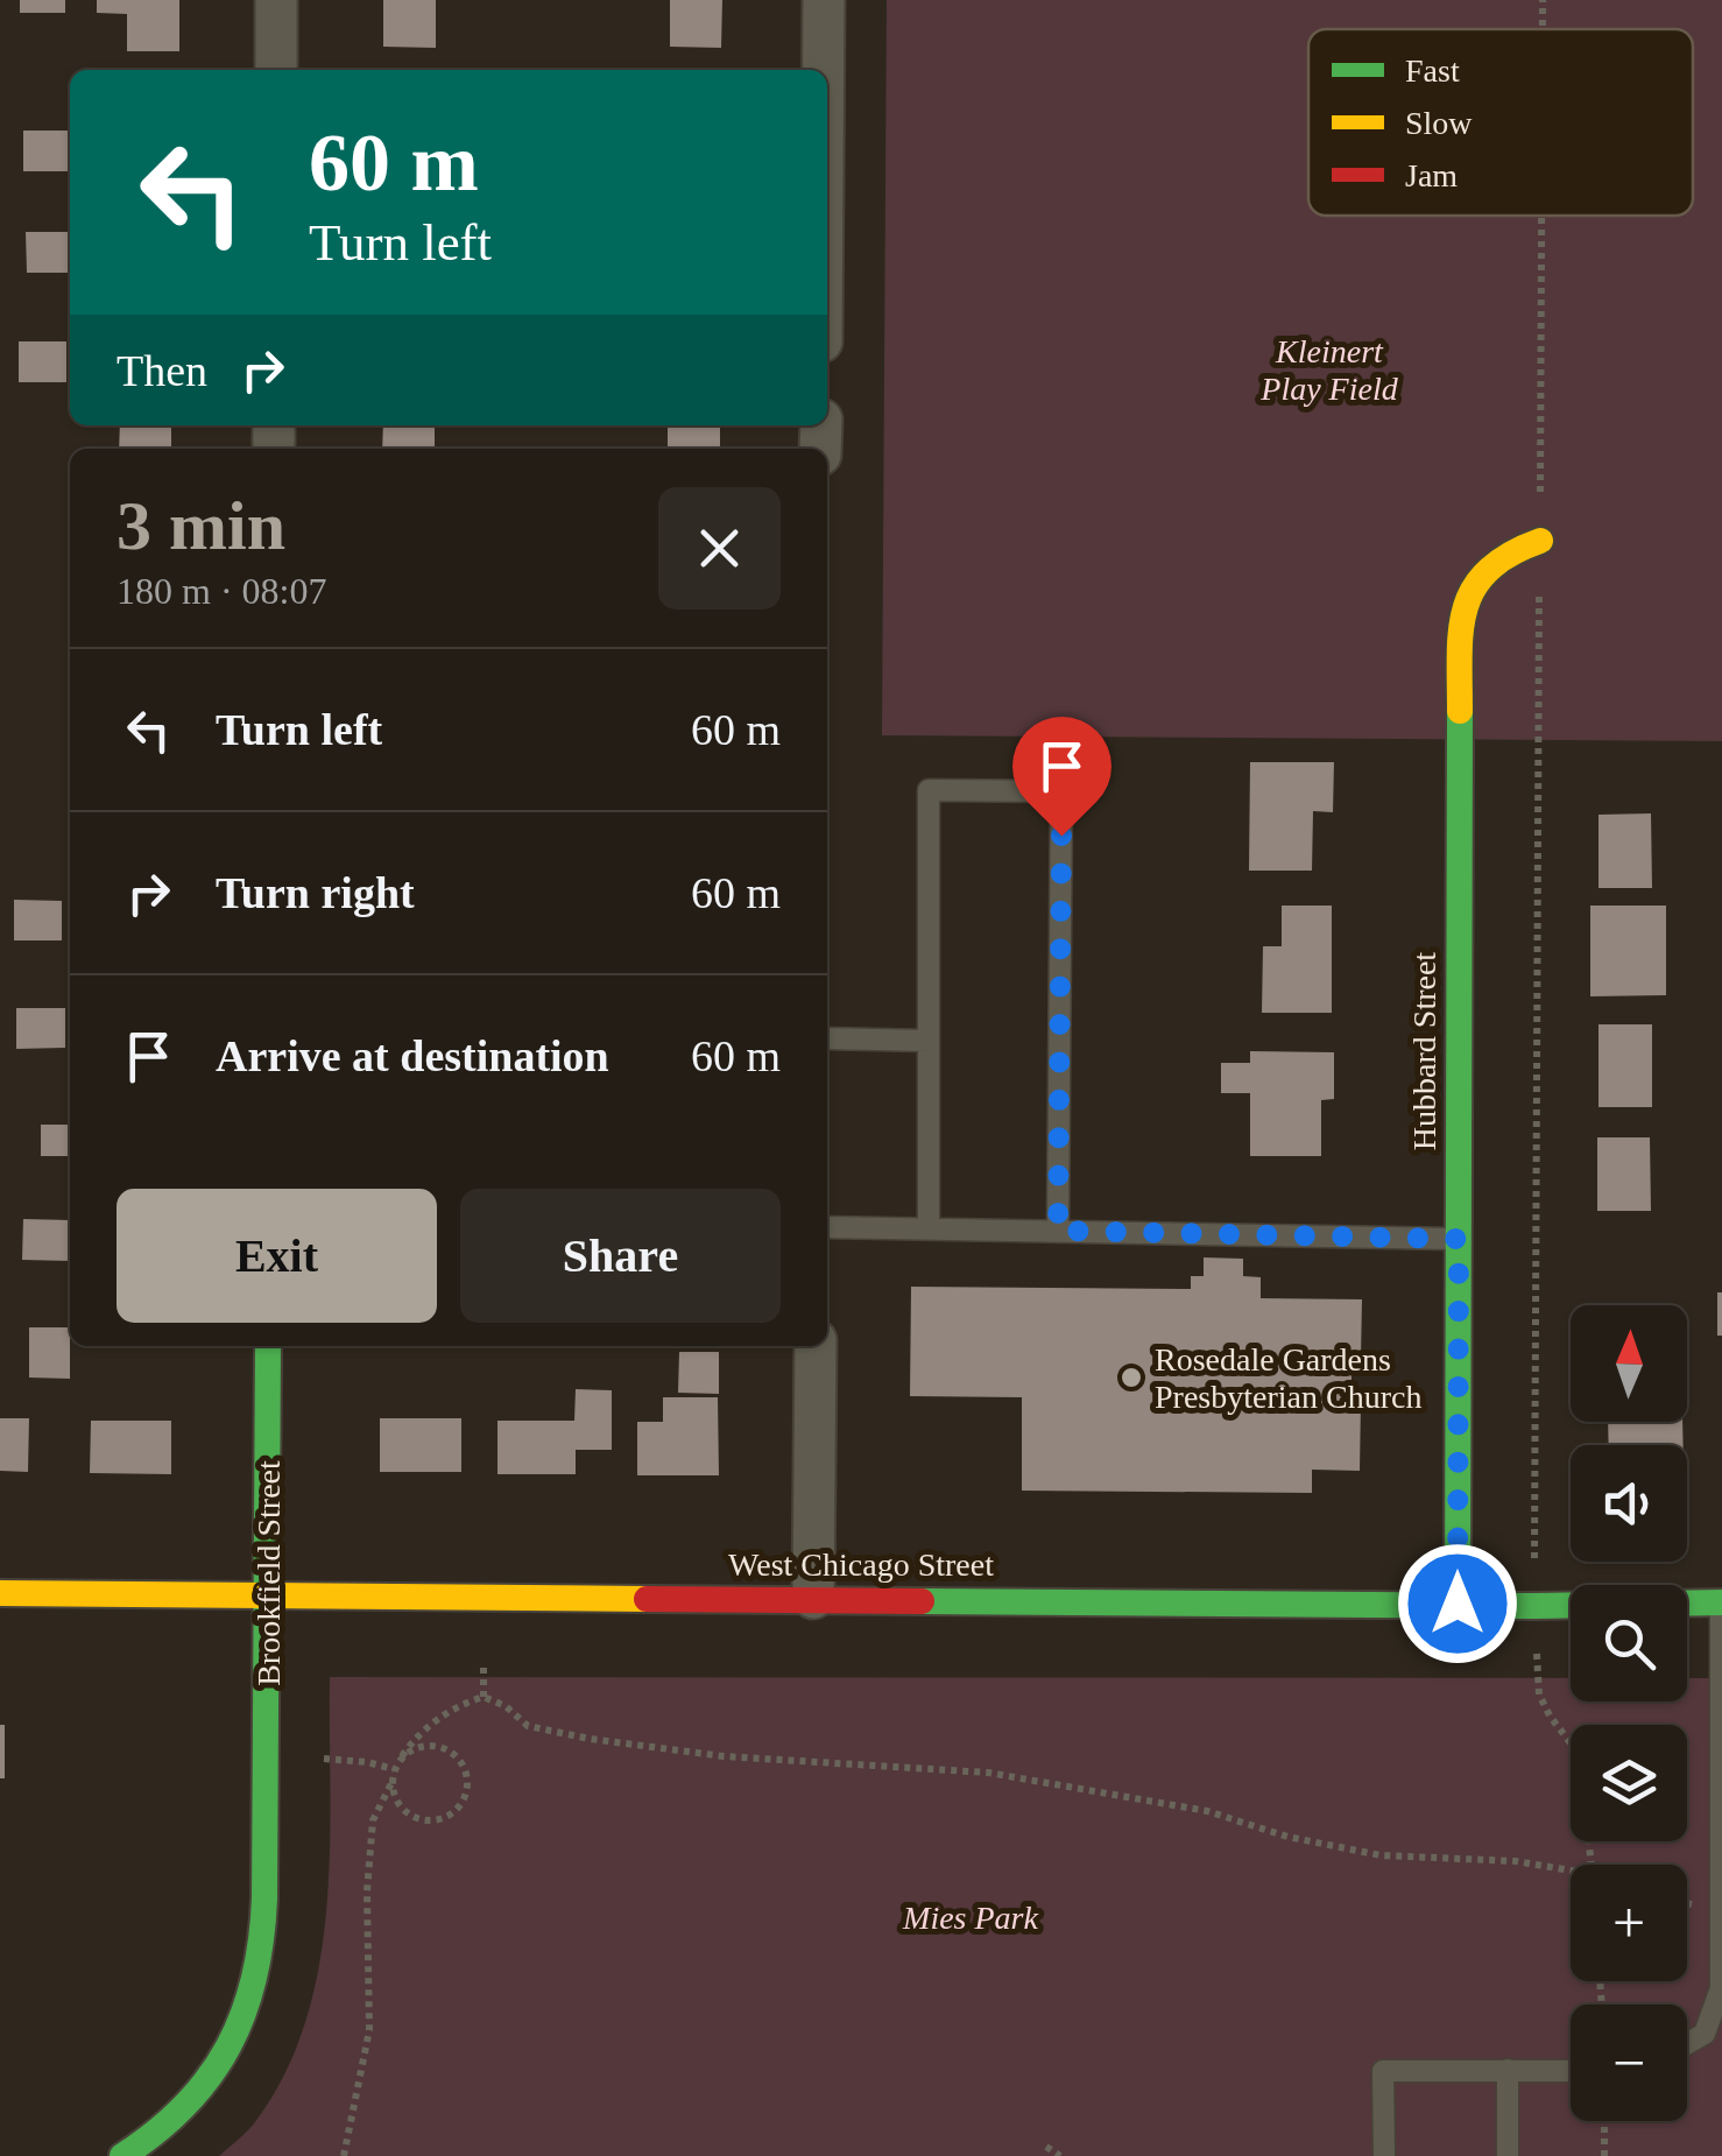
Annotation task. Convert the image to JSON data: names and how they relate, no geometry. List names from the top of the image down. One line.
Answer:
{"streets":{"street":["Hubbard Street","West Chicago Street","Brookfield Street"]},"crossings":[["Hubbard Street","West Chicago Street"],["West Chicago Street","Brookfield Street"]],"parks":["Kleinert Play Field","Mies Park"],"places":["Rosedale Gardens Presbyterian Church"],"legend":["Fast","Slow","Jam"],"north":"top","page":{"turn":["60 m","Turn left"],"then":"Then","heading":["3 min","180 m · 08:07"],"list":[{"name":"Turn left","value":"60 m"},{"name":"Turn right","value":"60 m"},{"name":"Arrive at destination","value":"60 m"}],"buttons":["Exit","Share"],"map_buttons":["+","−"]}}
